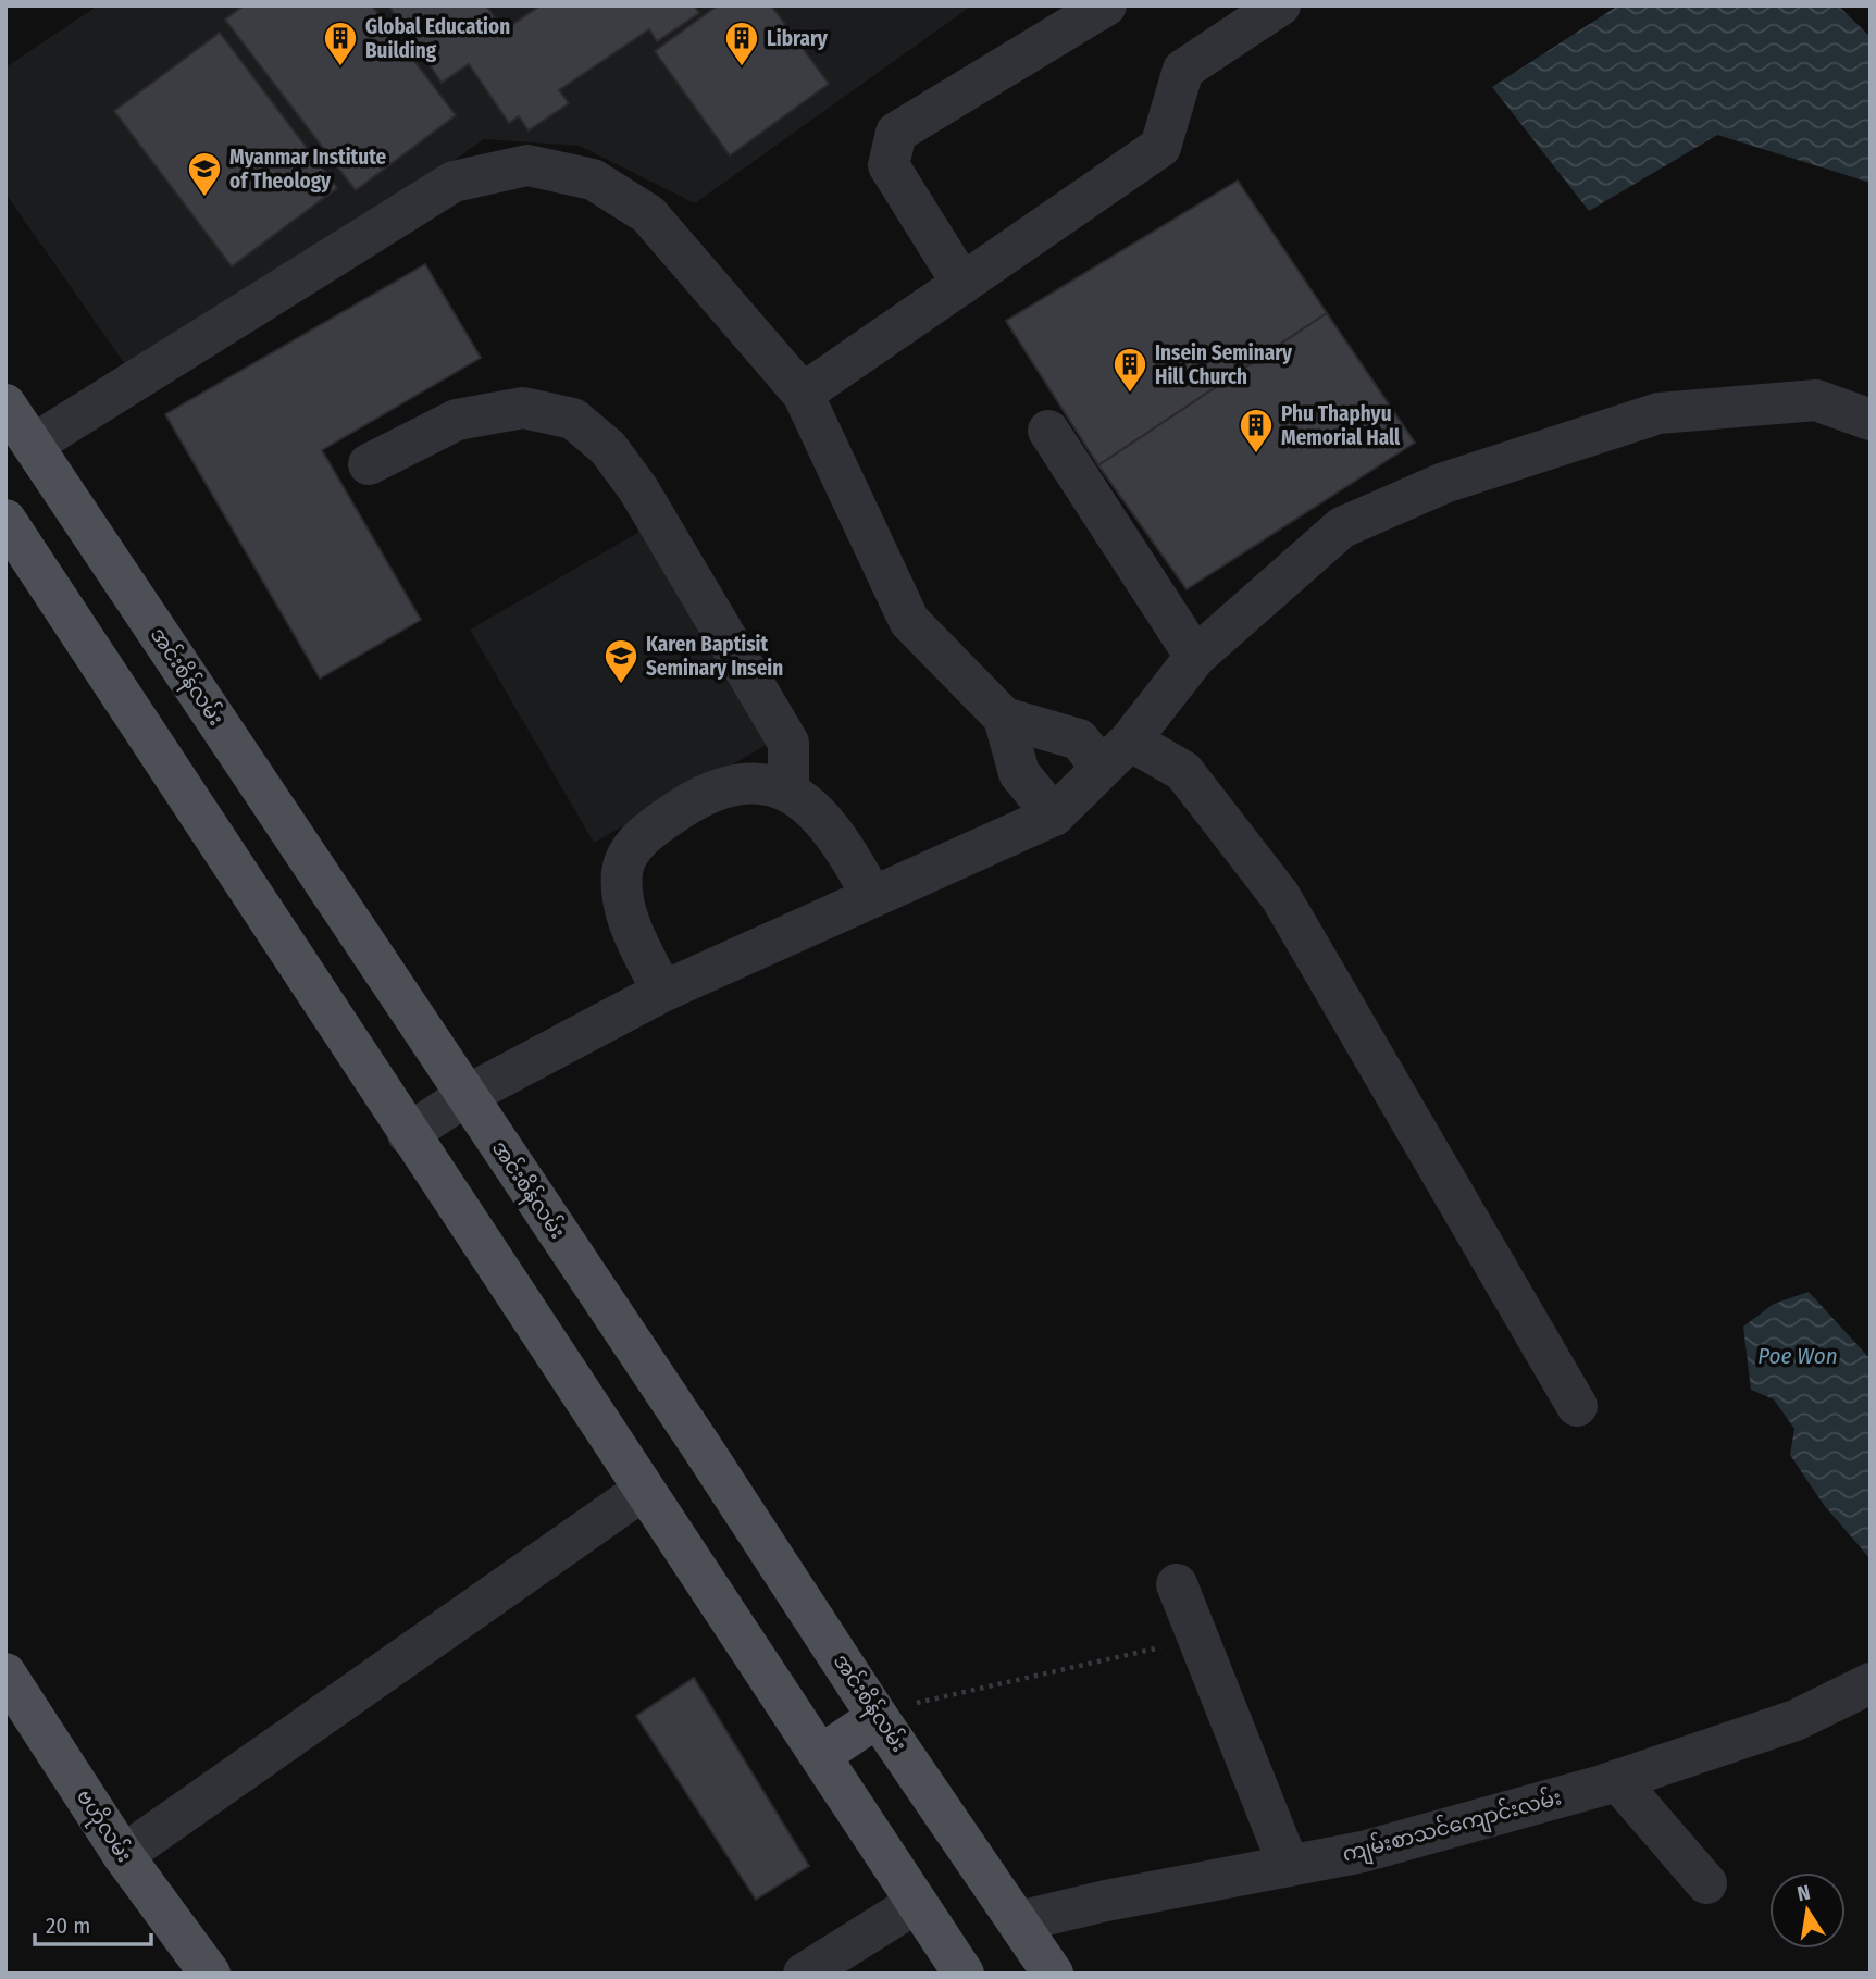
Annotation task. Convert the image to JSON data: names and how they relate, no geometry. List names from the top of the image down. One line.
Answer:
{"streets":{"main road":["အင်းစိန်လမ်း","ဗဟိုလမ်း"],"street":["ကျမ်းစာသင်ကျောင်းလမ်း"]},"crossings":[["အင်းစိန်လမ်း","ကျမ်းစာသင်ကျောင်းလမ်း"]],"water":["Poe Won"],"places":{"building":["Global Education Building","Library","Insein Seminary Hill Church","Phu Thaphyu Memorial Hall"],"school or university":["Myanmar Institute of Theology","Karen Baptisit Seminary Insein"]},"scale_bar":"20 m","north":"top"}
